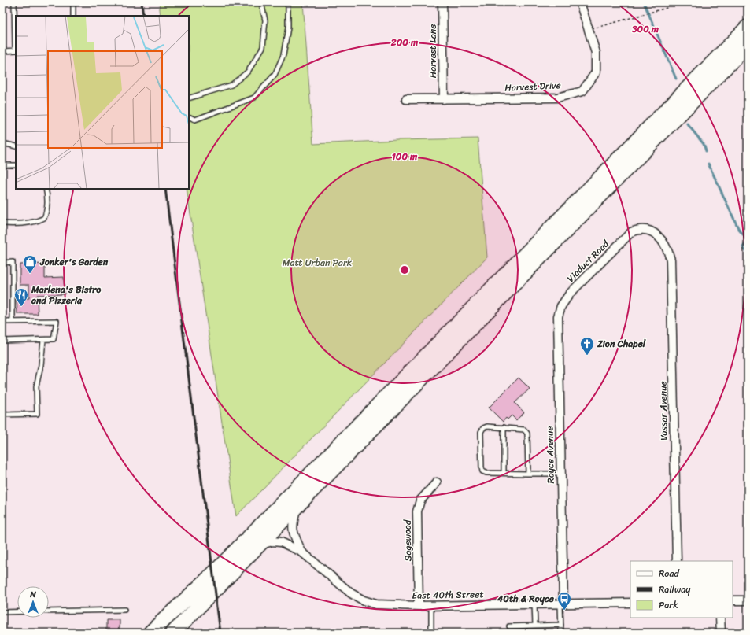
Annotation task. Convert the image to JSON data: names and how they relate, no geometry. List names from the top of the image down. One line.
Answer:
{"streets":{"street":["Harvest Lane","Harvest Drive","Viaduct Road","Vassar Avenue","Royce Avenue","Sagewood","East 40th Street"]},"crossings":[["Harvest Lane","Harvest Drive"],["Viaduct Road","Vassar Avenue"],["Viaduct Road","Royce Avenue"],["Royce Avenue","East 40th Street"],["Sagewood","East 40th Street"]],"parks":["Matt Urban Park"],"places":{"shop":["Jonker's Garden"],"restaurant":["Marlena's Bistro and Pizzeria"],"church":["Zion Chapel"],"bus stop":["40th & Royce"]},"legend":["Road","Railway","Park"],"north":"top","rings":["300 m","200 m","100 m"]}
